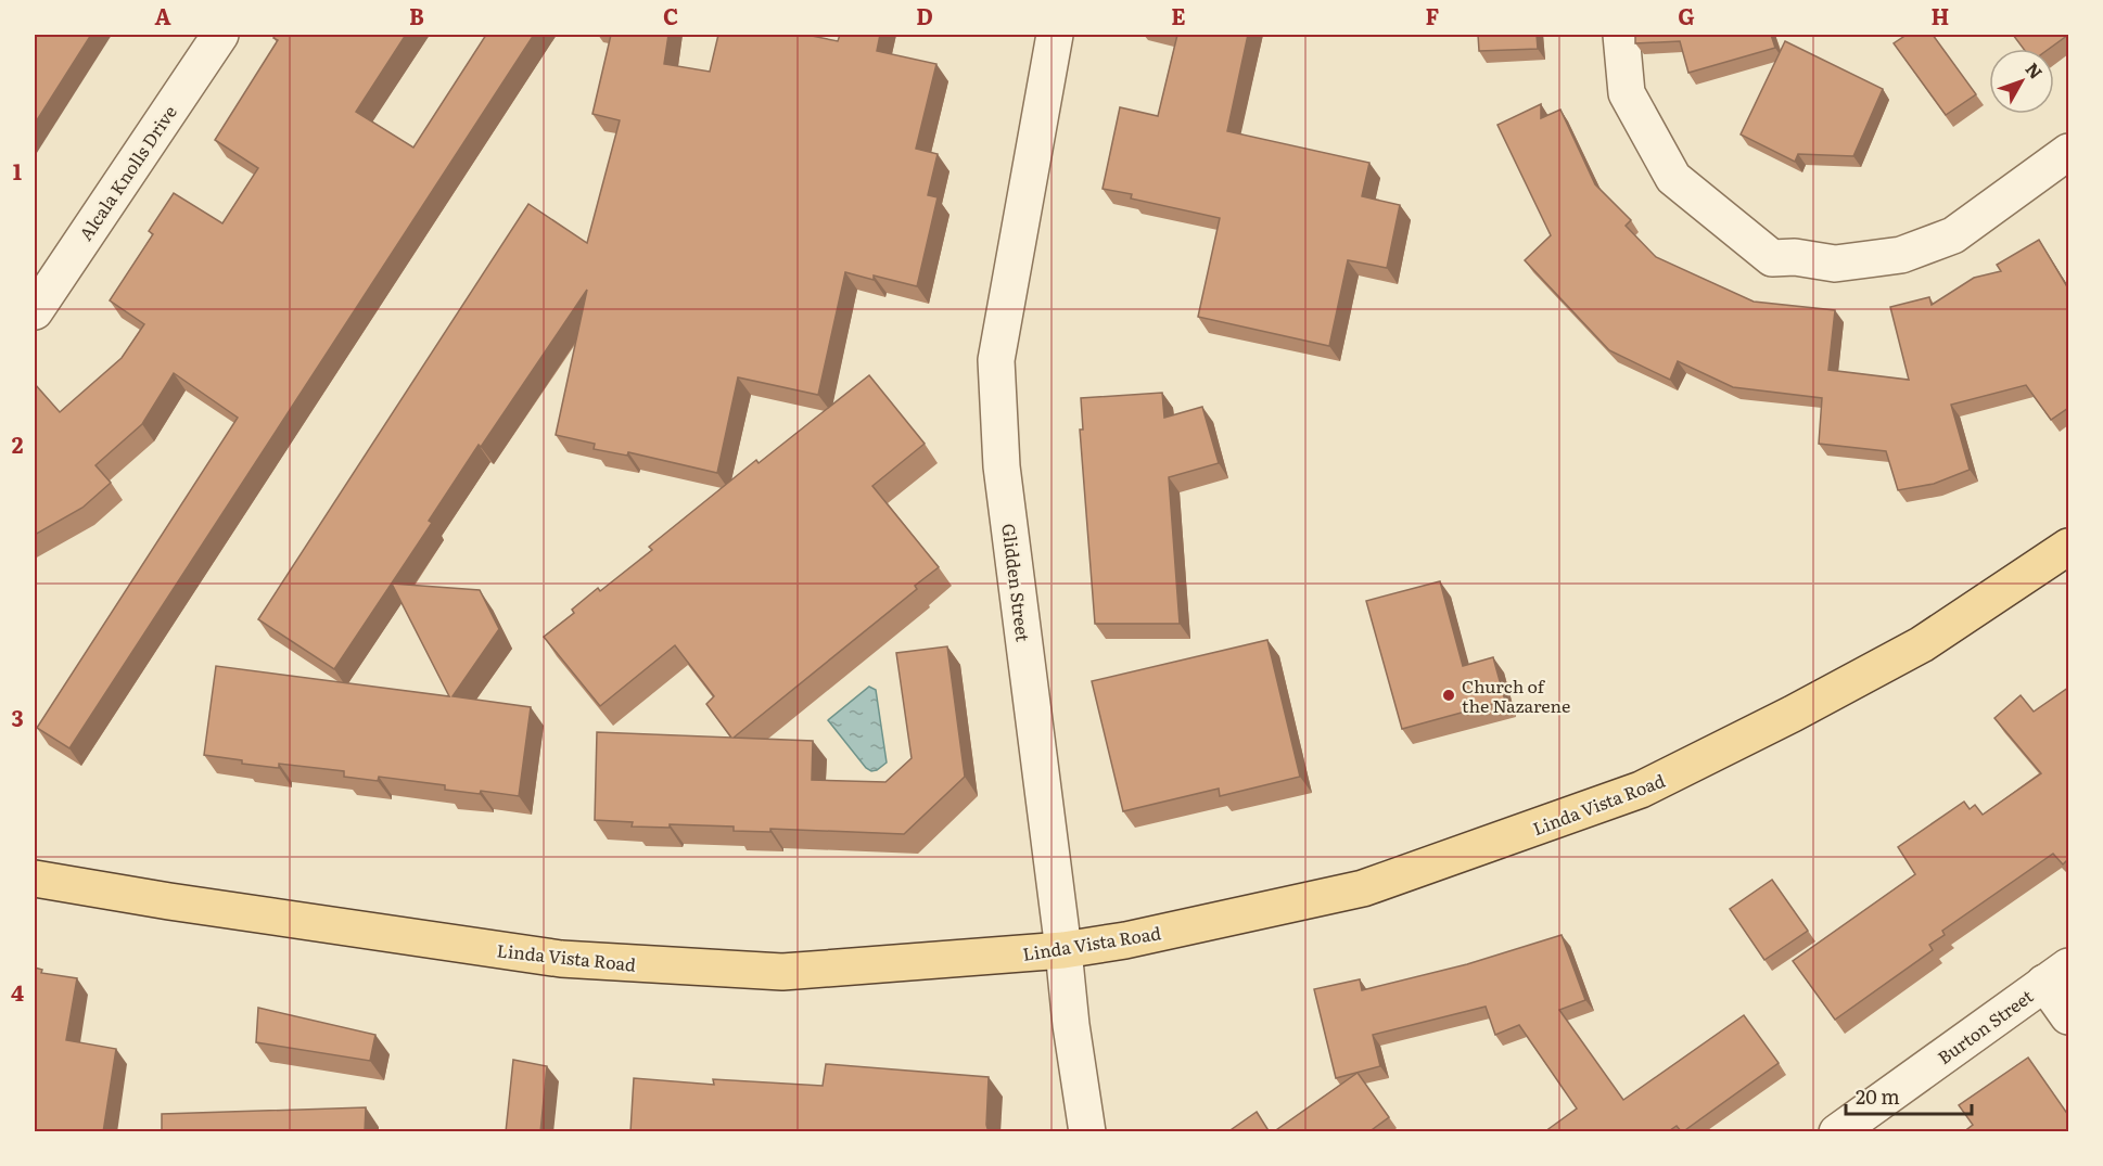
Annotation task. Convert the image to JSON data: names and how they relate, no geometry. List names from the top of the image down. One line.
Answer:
{"streets":{"main road":["Linda Vista Road"],"street":["Alcala Knolls Drive","Glidden Street","Burton Street"]},"crossings":[["Glidden Street","Linda Vista Road"]],"places":["Church of the Nazarene"],"scale_bar":"20 m","north":"top right","grid":{"columns":["A","B","C","D","E","F","G","H"],"rows":["1","2","3","4"]}}
